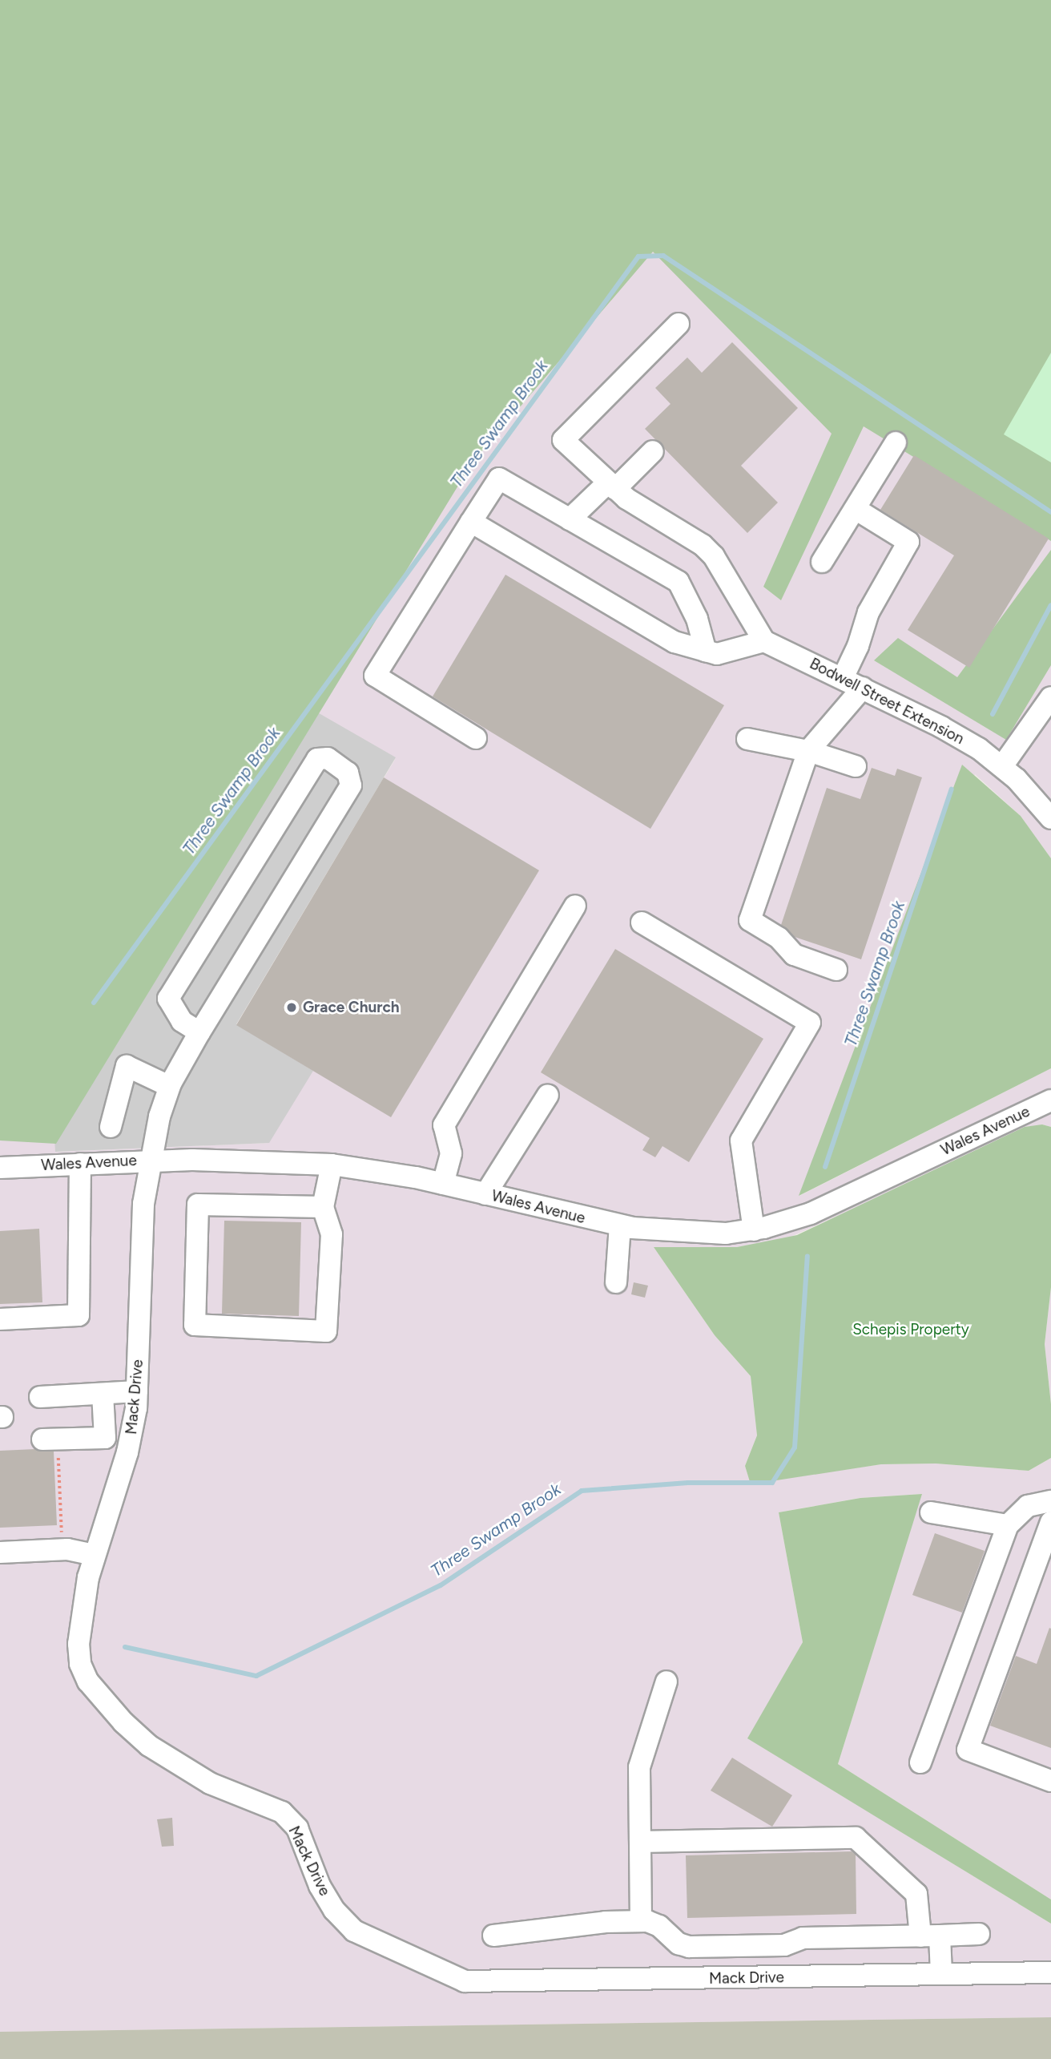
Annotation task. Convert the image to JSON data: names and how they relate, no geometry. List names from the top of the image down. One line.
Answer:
{"streets":{"street":["Bodwell Street Extension","Wales Avenue","Mack Drive"]},"crossings":[["Wales Avenue","Mack Drive"]],"water":["Three Swamp Brook"],"parks":["Schepis Property"],"places":["Grace Church"]}
